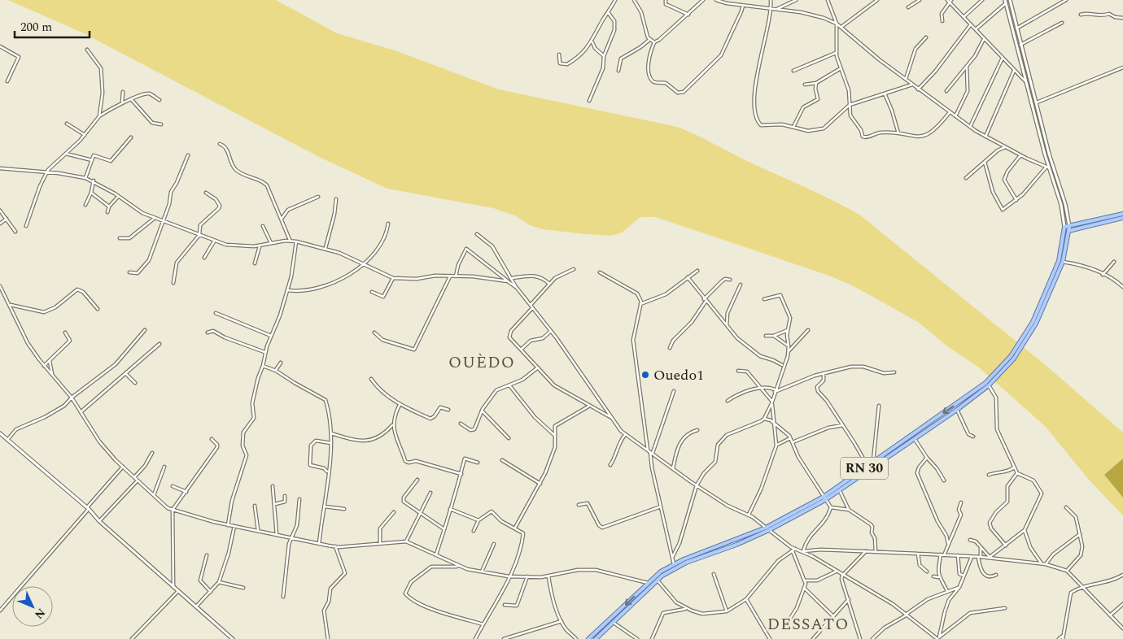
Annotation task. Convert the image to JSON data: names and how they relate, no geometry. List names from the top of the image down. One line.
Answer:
{"streets":{"main road":["RN 30"]},"districts":["OUÈDO","DESSATO"],"places":["Ouedo1"],"scale_bar":"200 m","north":"bottom right"}
